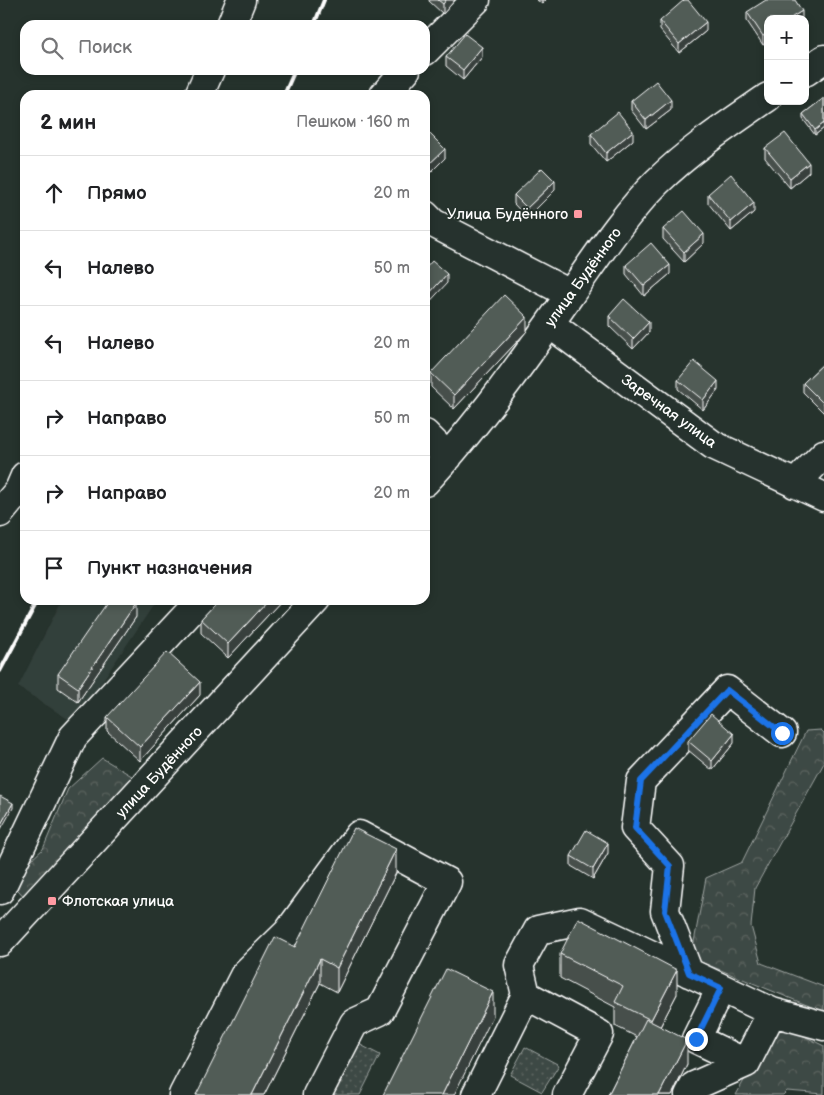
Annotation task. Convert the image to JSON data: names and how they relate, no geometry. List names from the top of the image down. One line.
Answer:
{"streets":{"street":["улица Будённого","Заречная улица"]},"crossings":[["улица Будённого","Заречная улица"]],"places":{"transit":["Улица Будённого","Флотская улица"]},"page":{"map_buttons":["+","−"],"search":"Поиск","heading":["2 мин","Пешком · 160 m"],"list":[["Прямо","20 m"],["Налево","50 m"],["Налево","20 m"],["Направо","50 m"],["Направо","20 m"],"Пункт назначения"]}}
